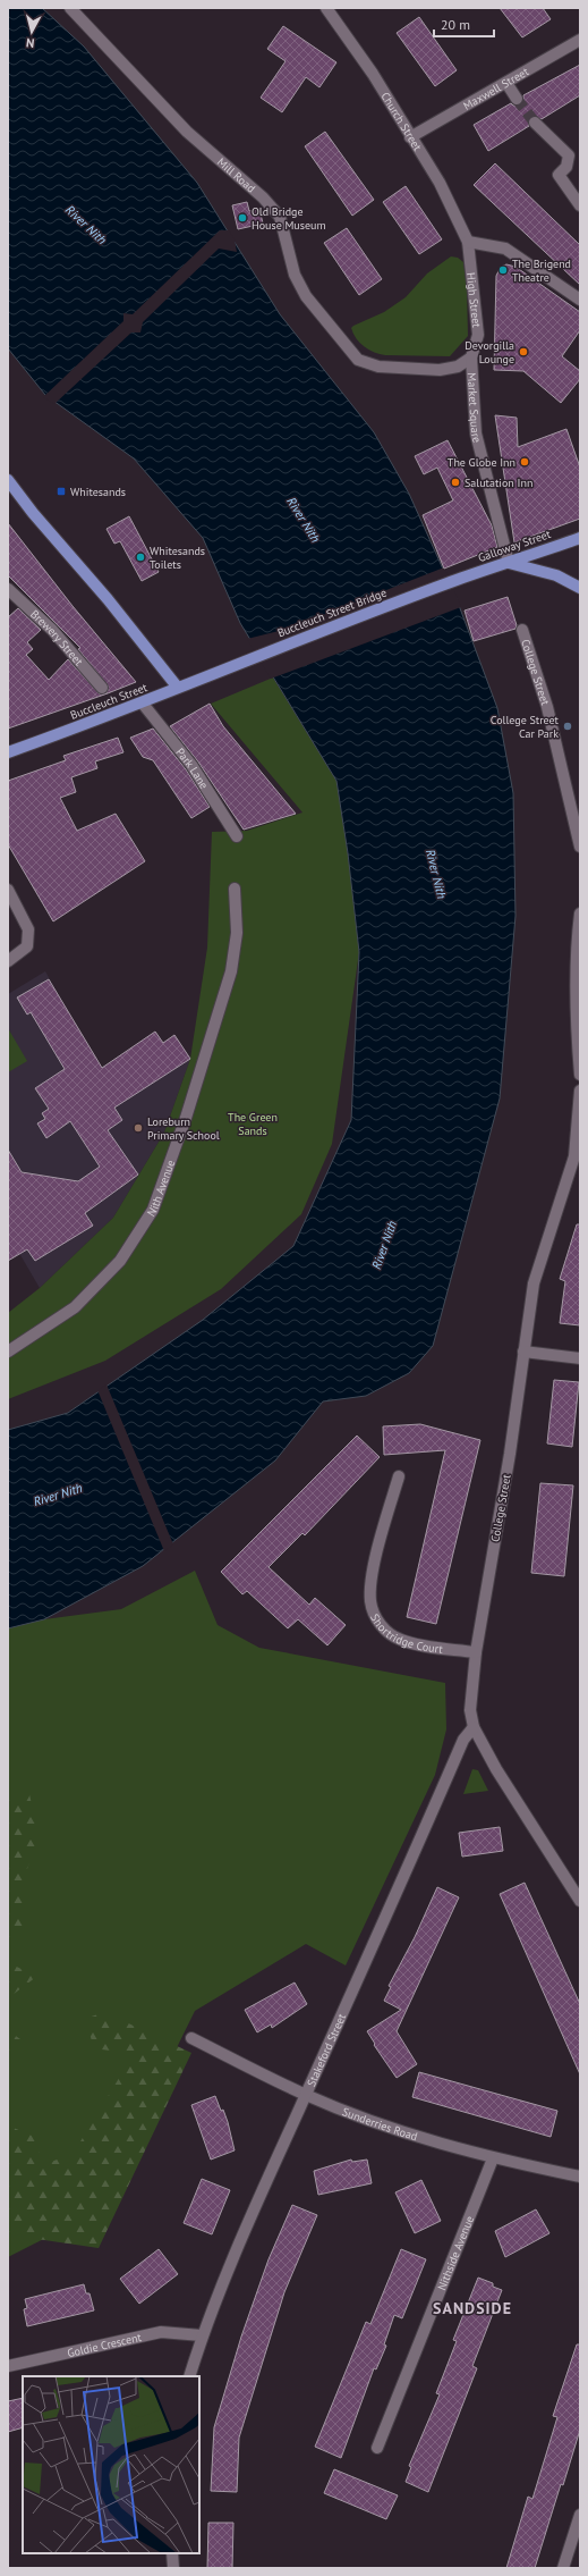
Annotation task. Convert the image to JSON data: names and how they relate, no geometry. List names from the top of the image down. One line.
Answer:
{"streets":{"main road":["Galloway Street","Buccleuch Street Bridge","Buccleuch Street"],"street":["Maxwell Street","Church Street","Mill Road","High Street","Market Square","Brewery Street","College Street","Park Lane","Nith Avenue","Shortridge Court","Stakeford Street","Sunderries Road","Nithside Avenue","Goldie Crescent"]},"crossings":[["Maxwell Street","Church Street"],["Church Street","High Street"],["Mill Road","High Street"],["Mill Road","Market Square"],["High Street","Market Square"],["Market Square","Galloway Street"],["Galloway Street","Buccleuch Street Bridge"],["Buccleuch Street Bridge","Buccleuch Street"],["College Street","Shortridge Court"],["College Street","Stakeford Street"],["Buccleuch Street","Park Lane"],["Stakeford Street","Sunderries Road"],["Stakeford Street","Goldie Crescent"],["Sunderries Road","Nithside Avenue"]],"districts":["SANDSIDE"],"water":["River Nith"],"parks":["The Green Sands"],"places":{"other":["Old Bridge House Museum","The Brigend Theatre","Devorgilla Lounge","The Globe Inn","Salutation Inn","Whitesands Toilets","College Street Car Park","Loreburn Primary School"],"transit":["Whitesands"]},"scale_bar":"20 m","north":"bottom"}
